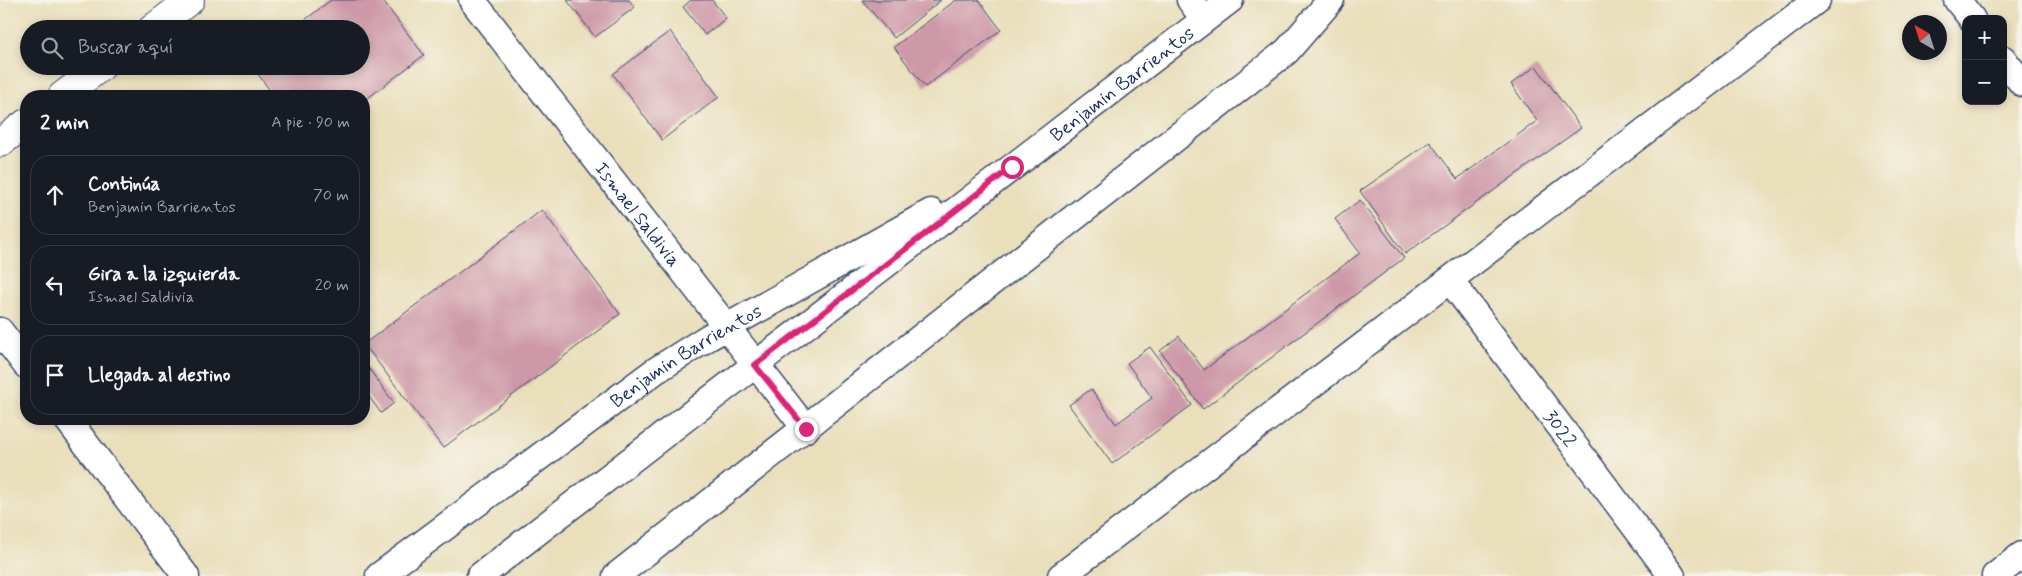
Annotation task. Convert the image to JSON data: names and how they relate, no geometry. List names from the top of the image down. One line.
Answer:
{"streets":{"street":["Benjamin Barrientos","Ismael Saldivia","3022"]},"crossings":[["Benjamin Barrientos","Ismael Saldivia"]],"north":"top left","page":{"map_buttons":["+","−"],"search":"Buscar aquí","heading":["2 min","A pie · 90 m"],"list":[["Continúa","Benjamin Barrientos","70 m"],["Gira a la izquierda","Ismael Saldivia","20 m"],"Llegada al destino"]}}
